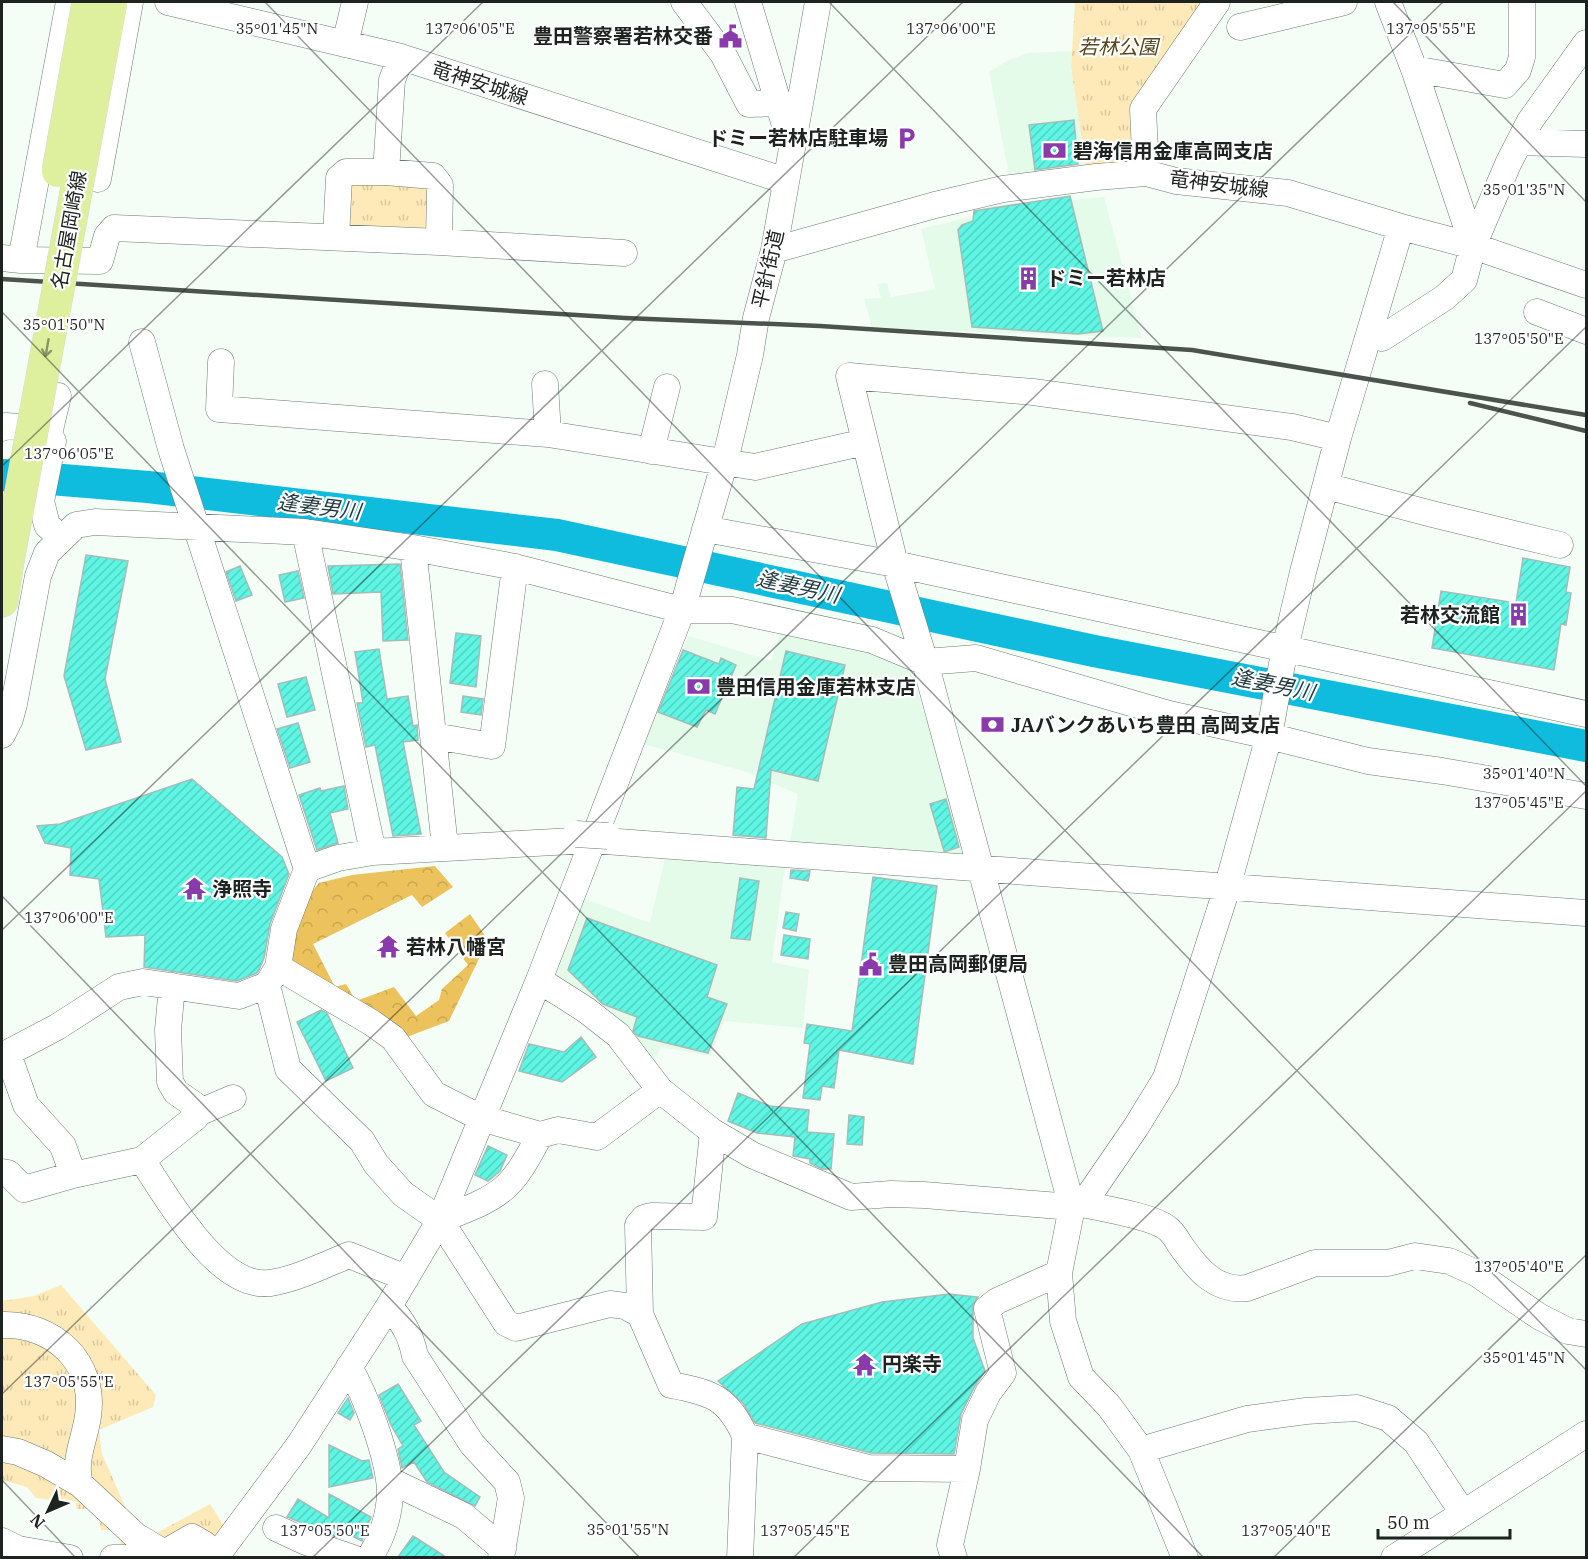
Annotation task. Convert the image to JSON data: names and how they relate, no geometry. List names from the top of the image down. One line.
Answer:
{"streets":{"main road":["名古屋岡崎線"],"street":["竜神安城線","平針街道"]},"crossings":[["竜神安城線","平針街道"]],"water":["逢妻男川"],"parks":["若林公園"],"places":{"public building":["豊田警察署若林交番","豊田高岡郵便局"],"parking":["ドミー若林店駐車場"],"bank":["碧海信用金庫高岡支店","豊田信用金庫若林支店","JAバンクあいち豊田 高岡支店"],"building":["ドミー若林店","若林交流館"],"temple":["浄照寺","若林八幡宮","円楽寺"]},"scale_bar":"50 m","north":"bottom left","coordinates":["137°06'05\"E","137°06'00\"E","137°05'55\"E","35°01'45\"N","35°01'35\"N","35°01'50\"N","137°05'50\"E","35°01'40\"N","137°05'45\"E","137°05'40\"E","35°01'55\"N"]}
